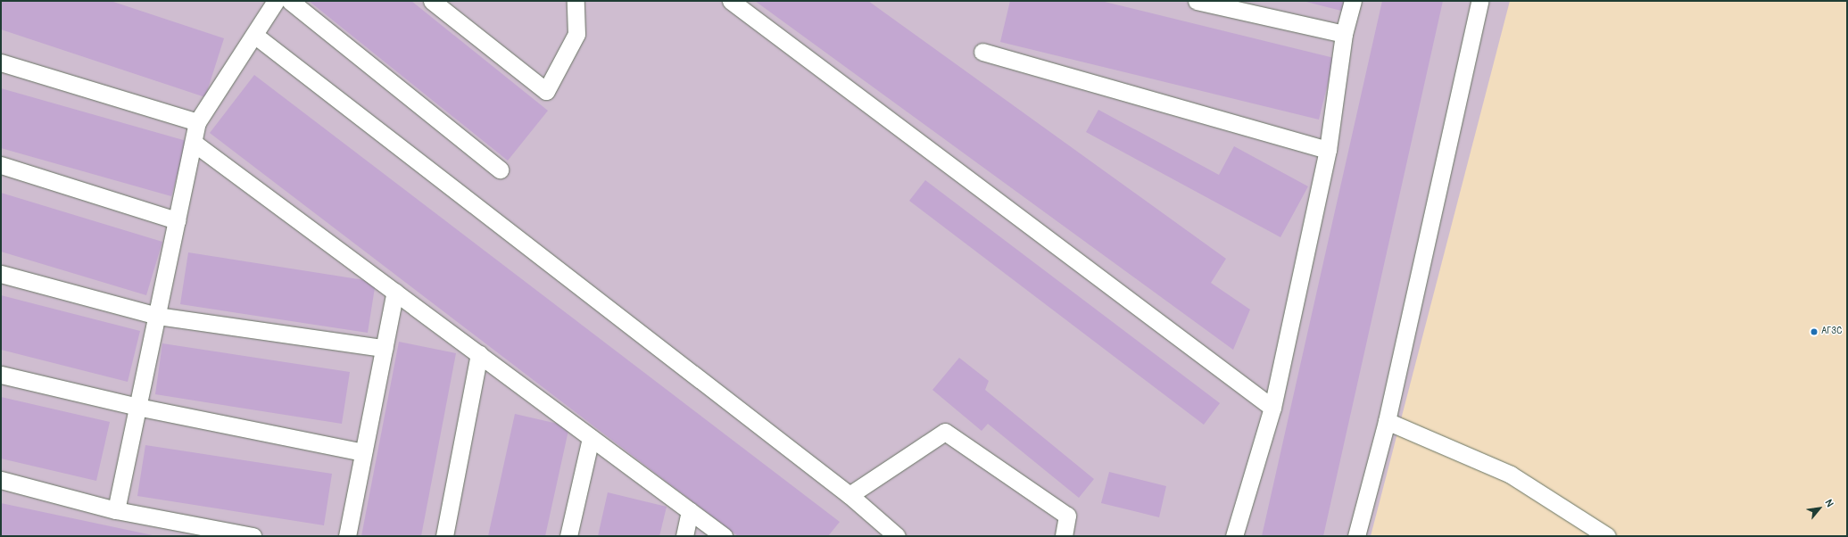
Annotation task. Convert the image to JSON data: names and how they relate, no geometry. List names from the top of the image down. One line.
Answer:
{"places":["АГЗС"],"north":"top right"}
